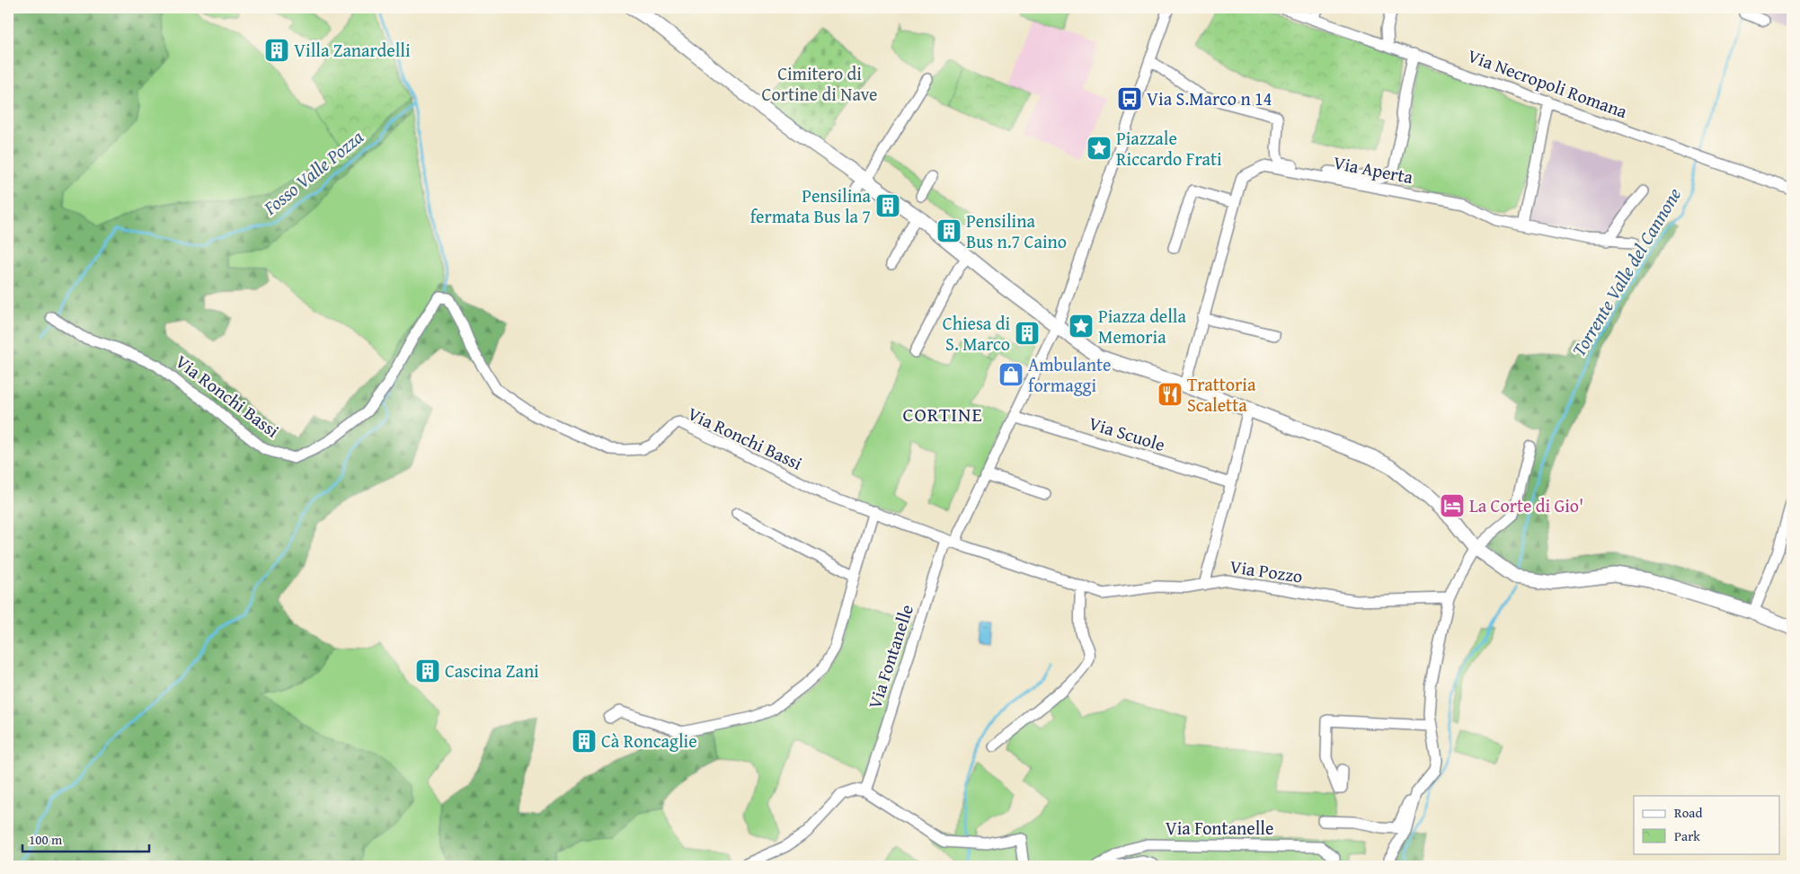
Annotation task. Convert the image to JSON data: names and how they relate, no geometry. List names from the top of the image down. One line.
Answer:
{"streets":{"street":["Via Necropoli Romana","Via Aperta","Via Ronchi Bassi","Via Scuole","Via Pozzo","Via Fontanelle"]},"crossings":[["Via Necropoli Romana","Via Aperta"],["Via Ronchi Bassi","Via Pozzo"],["Via Ronchi Bassi","Via Fontanelle"],["Via Pozzo","Via Fontanelle"]],"districts":["CORTINE"],"water":["Fosso Valle Pozza","Torrente Valle del Cannone"],"parks":["Cimitero di Cortine di Nave"],"places":{"building":["Villa Zanardelli","Pensilina fermata Bus la 7","Pensilina Bus n.7 Caino","Chiesa di S. Marco","Cascina Zani","Cà Roncaglie"],"bus stop":["Via S.Marco n 14"],"place":["Piazzale Riccardo Frati","Piazza della Memoria"],"shop":["Ambulante formaggi"],"restaurant":["Trattoria Scaletta"],"hotel":["La Corte di Gio'"]},"legend":["Road","Park"],"scale_bar":"100 m"}
